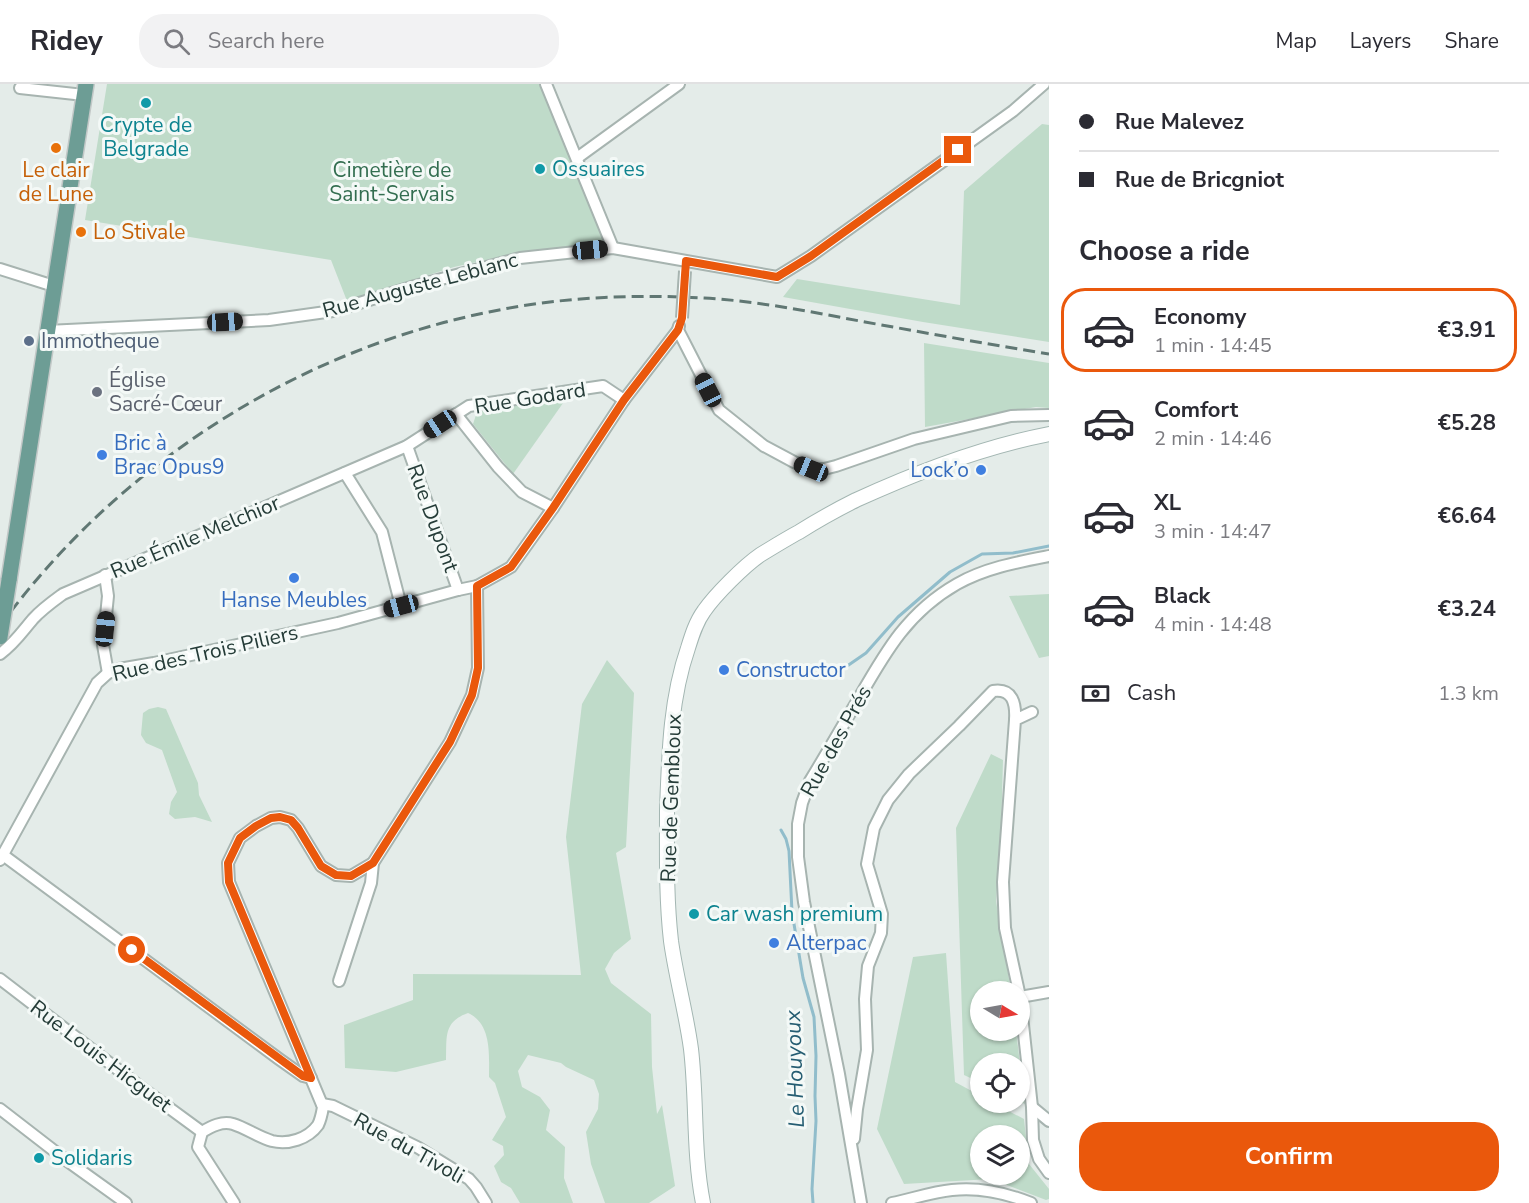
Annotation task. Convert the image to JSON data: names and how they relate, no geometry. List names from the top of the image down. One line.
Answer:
{"streets":{"main road":["Rue de Gembloux"],"street":["Rue Auguste Leblanc","Rue Godard","Rue Dupont","Rue Émile Melchior","Rue des Trois Piliers","Rue des Prés","Rue Louis Hicguet","Rue du Tivoli"]},"crossings":[["Rue Auguste Leblanc","Rue des Trois Piliers"],["Rue Godard","Rue Dupont"],["Rue Godard","Rue Émile Melchior"],["Rue Godard","Rue des Trois Piliers"],["Rue Dupont","Rue Émile Melchior"],["Rue Dupont","Rue des Trois Piliers"]],"water":["Le Houyoux"],"parks":["Cimetière de Saint-Servais"],"places":["Crypte de Belgrade","Le clair de Lune","Ossuaires","Lo Stivale","Immotheque","Église Sacré-Cœur","Bric à Brac Opus9","Lock’o","Hanse Meubles","Constructor","Car wash premium","Alterpac","Solidaris"],"north":"right","page":{"header":"Ridey","search":"Search here","nav":["Map","Layers","Share"],"banner":["Rue Malevez","Rue de Bricgniot"],"heading":"Choose a ride","list":[{"name":"Economy","note":"1 min · 14:45","value":"€3.91"},{"name":"Comfort","note":"2 min · 14:46","value":"€5.28"},{"name":"XL","note":"3 min · 14:47","value":"€6.64"},{"name":"Black","note":"4 min · 14:48","value":"€3.24"}],"pay":["Cash","1.3 km"],"buttons":"Confirm"}}
